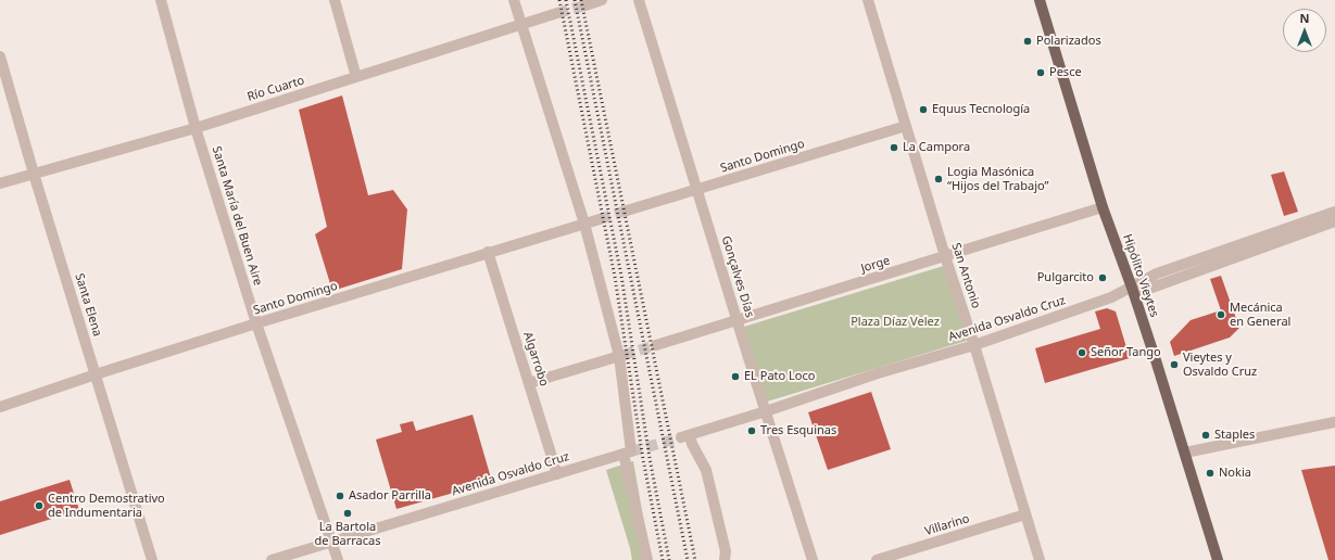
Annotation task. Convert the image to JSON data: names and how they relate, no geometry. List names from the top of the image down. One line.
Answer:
{"streets":{"main road":["Hipólito Vieytes"],"street":["Río Cuarto","Santo Domingo","Santa María del Buen Aire","Jorge","San Antonio","Gonçalves Días","Santa Elena","Avenida Osvaldo Cruz","Algarrobo","Villarino"]},"crossings":[["Río Cuarto","Santa María del Buen Aire"],["Río Cuarto","Santa Elena"],["Santo Domingo","Santa María del Buen Aire"],["Santo Domingo","San Antonio"],["Santo Domingo","Gonçalves Días"],["Santo Domingo","Santa Elena"],["Santo Domingo","Algarrobo"],["Santa María del Buen Aire","Avenida Osvaldo Cruz"],["Jorge","San Antonio"],["Jorge","Hipólito Vieytes"],["Jorge","Gonçalves Días"],["San Antonio","Avenida Osvaldo Cruz"],["San Antonio","Villarino"],["Hipólito Vieytes","Avenida Osvaldo Cruz"],["Gonçalves Días","Avenida Osvaldo Cruz"],["Avenida Osvaldo Cruz","Algarrobo"]],"parks":["Plaza Díaz Velez"],"places":["Polarizados","Pesce","Equus Tecnología","La Campora","Logia Masónica “Hijos del Trabajo”","Pulgarcito","Mecánica en General","Señor Tango","Vieytes y Osvaldo Cruz","EL Pato Loco","Tres Esquinas","Staples","Nokia","Asador Parrilla","Centro Demostrativo de Indumentaria","La Bartola de Barracas"],"north":"top"}
